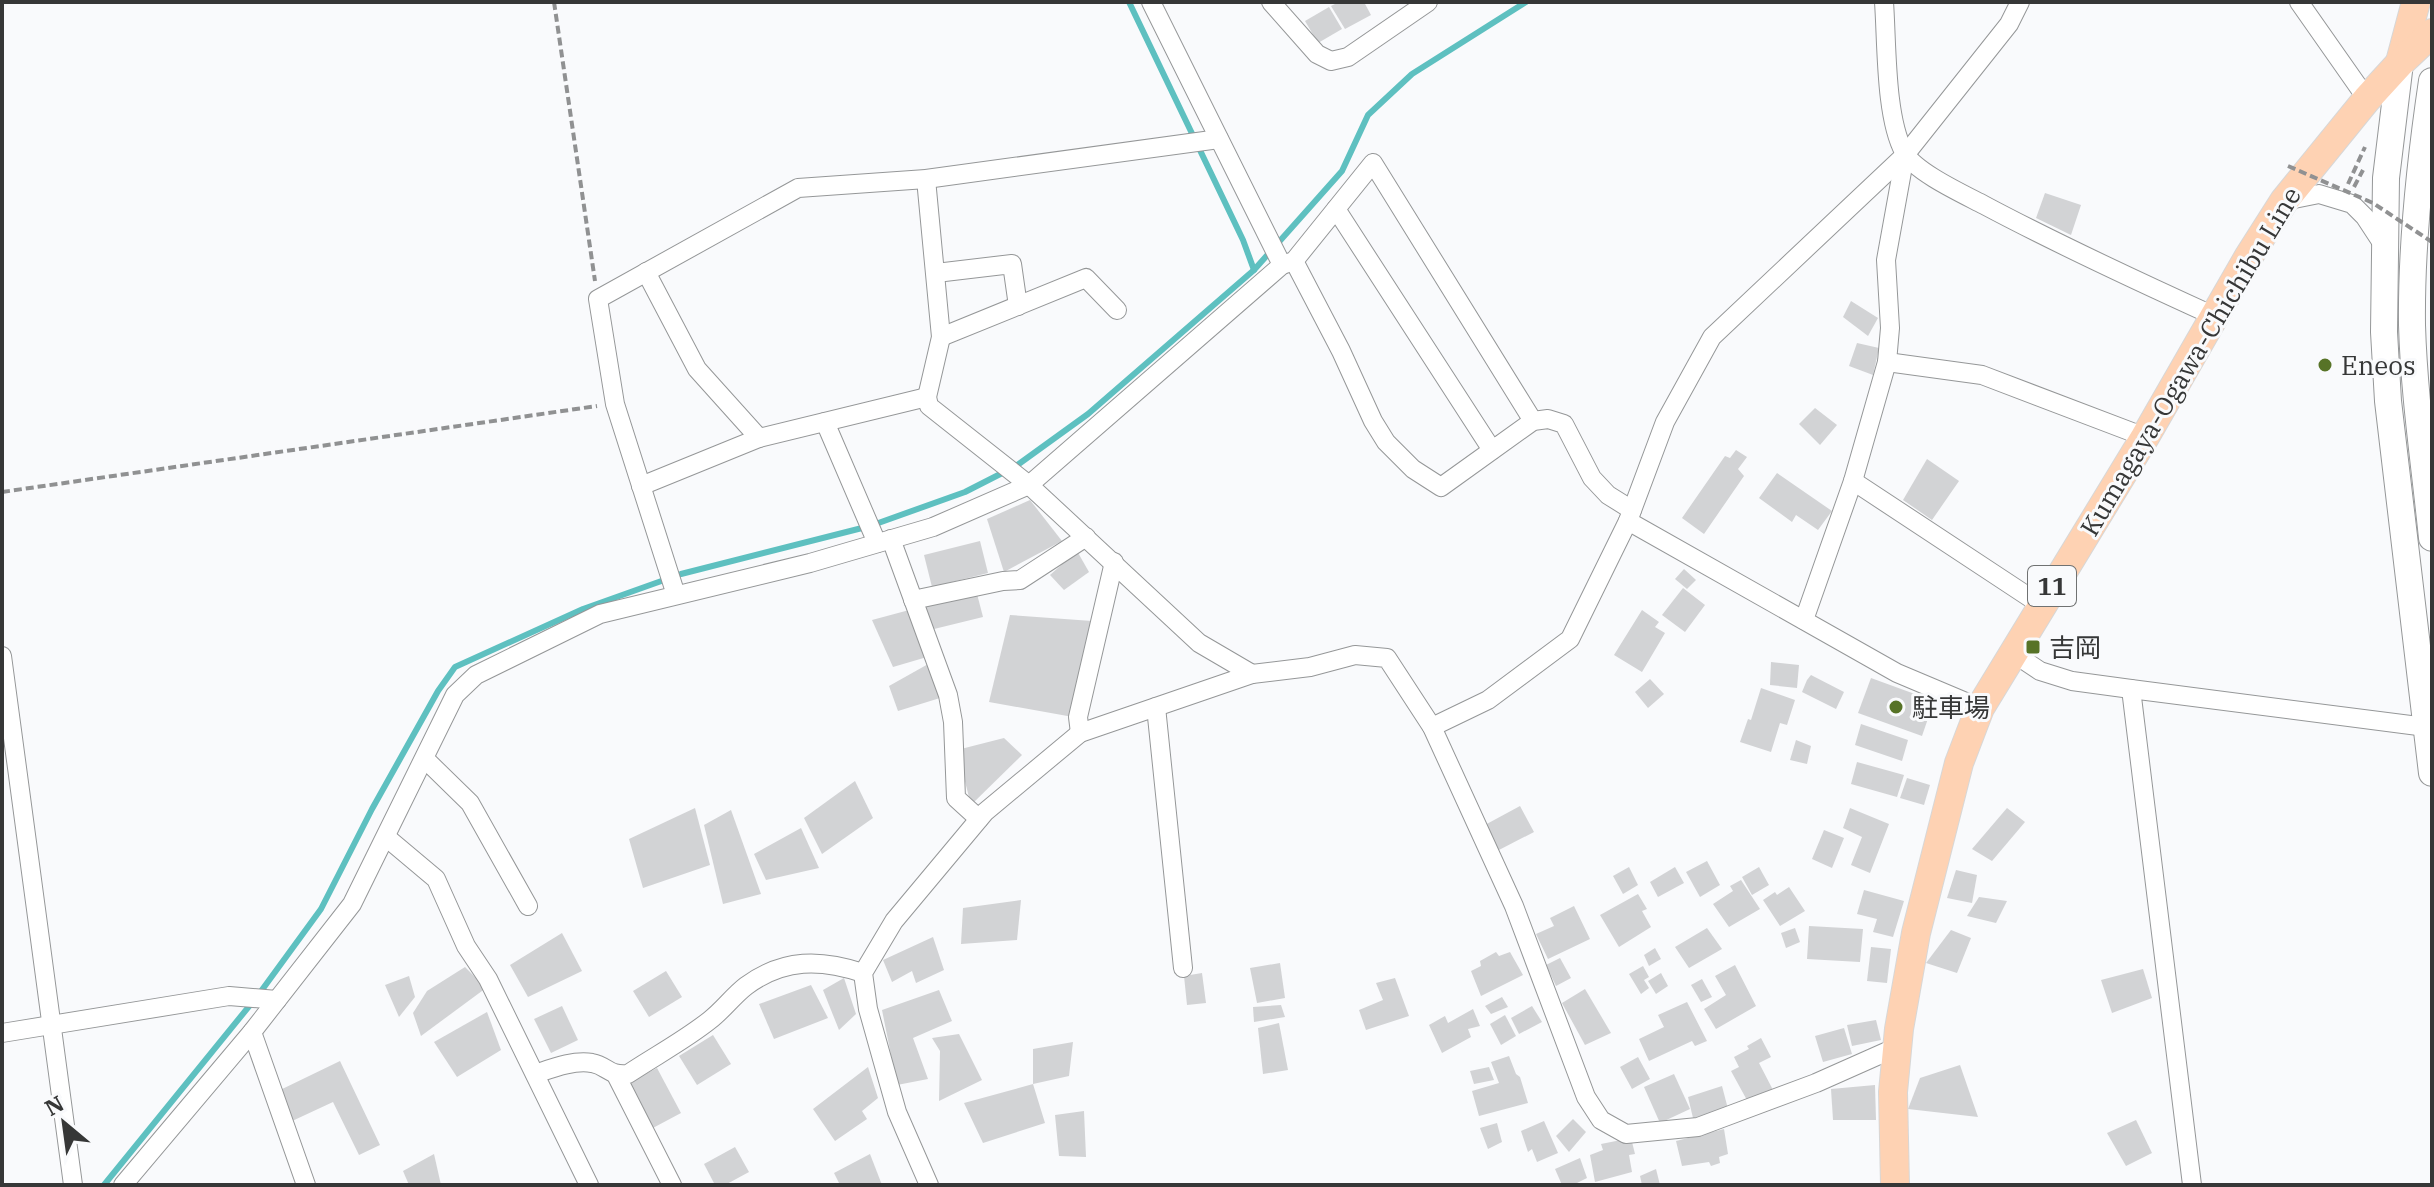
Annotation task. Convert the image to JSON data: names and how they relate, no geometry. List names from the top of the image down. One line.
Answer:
{"streets":{"main road":["Kumagaya-Ogawa-Chichibu Line","11"]},"places":{"other":["Eneos","駐車場"],"transit":["吉岡"]},"north":"top left"}
